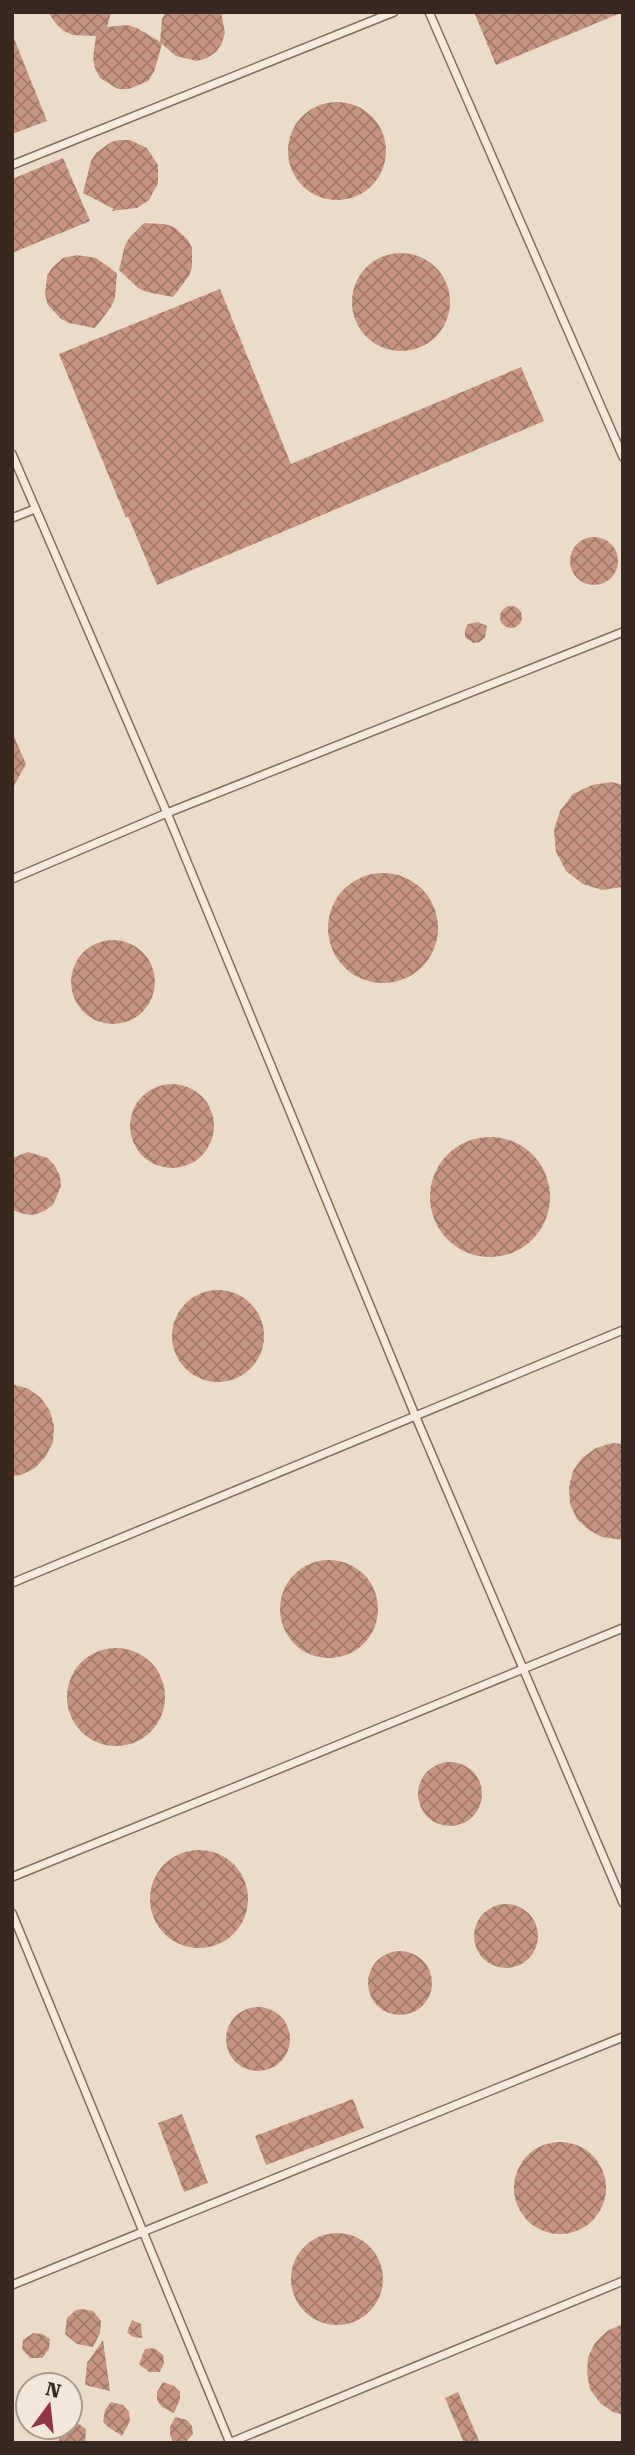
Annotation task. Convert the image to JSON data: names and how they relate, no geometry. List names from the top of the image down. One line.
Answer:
{"north":"top"}
